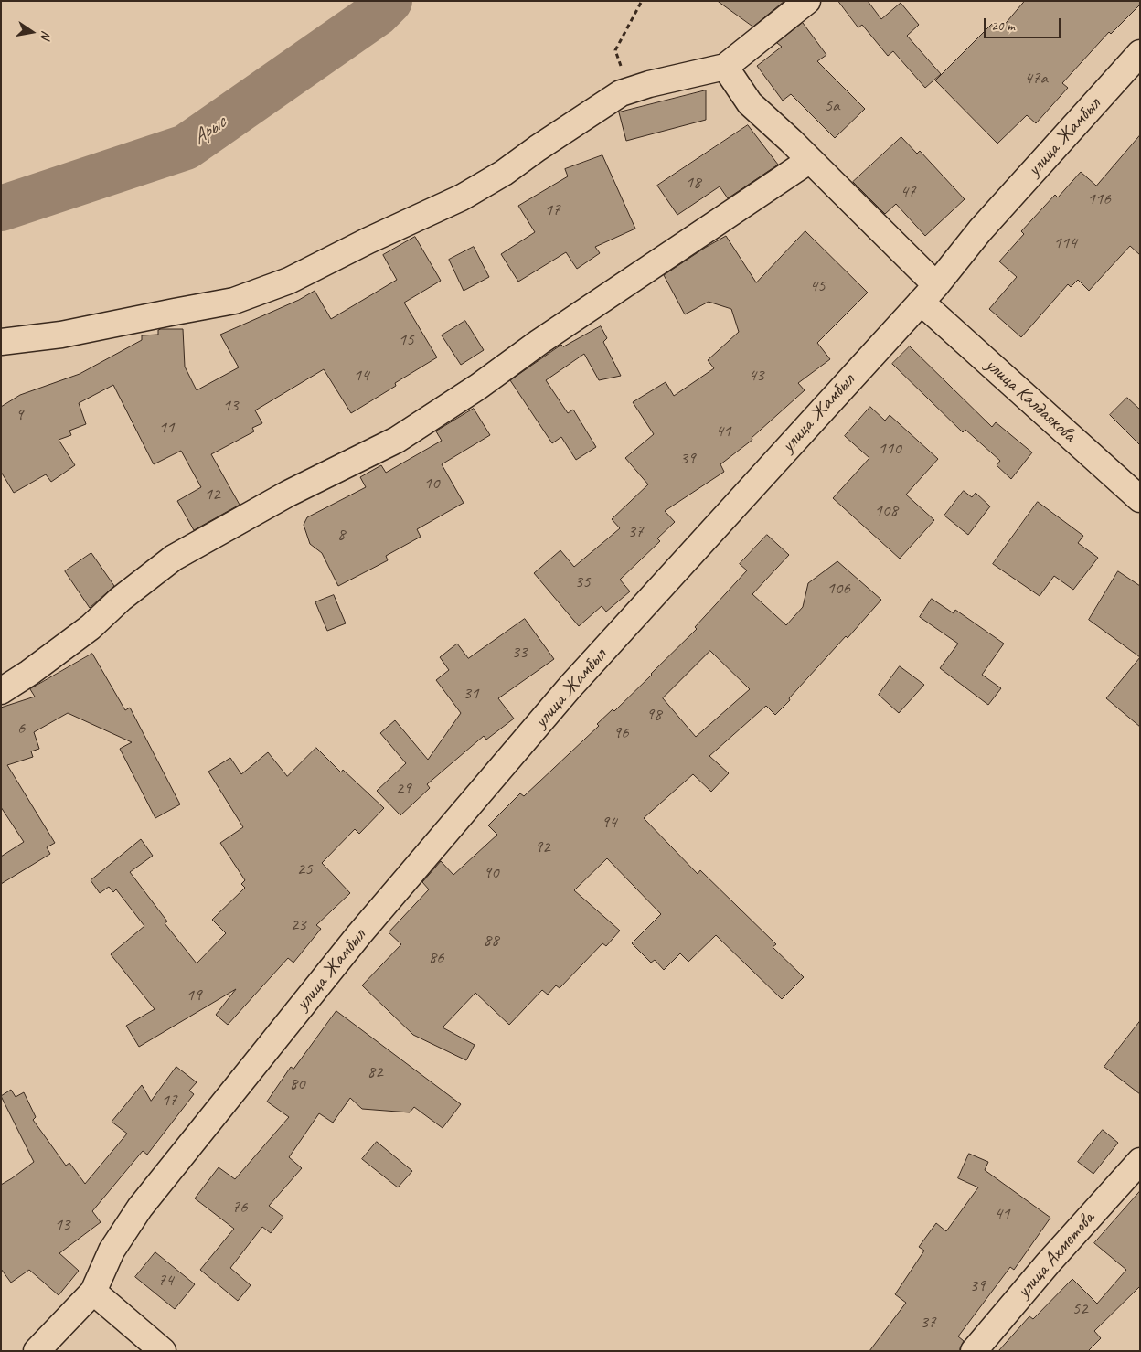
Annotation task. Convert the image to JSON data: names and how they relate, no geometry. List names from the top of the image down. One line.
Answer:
{"streets":{"street":["улица Жамбыл","улица Калдаякова","улица Ахметова"]},"crossings":[["улица Жамбыл","улица Калдаякова"]],"water":["Арыс"],"house_numbers":["47а","5а","18","47","116","17","114","45","15","14","43","13","9","11","41","110","39","10","12","108","37","8","35","106","33","31","98","6","96","29","94","92","25","90","23","88","86","19","82","80","17","76","41","13","74","39","52","37"],"scale_bar":"20 m","north":"right"}
